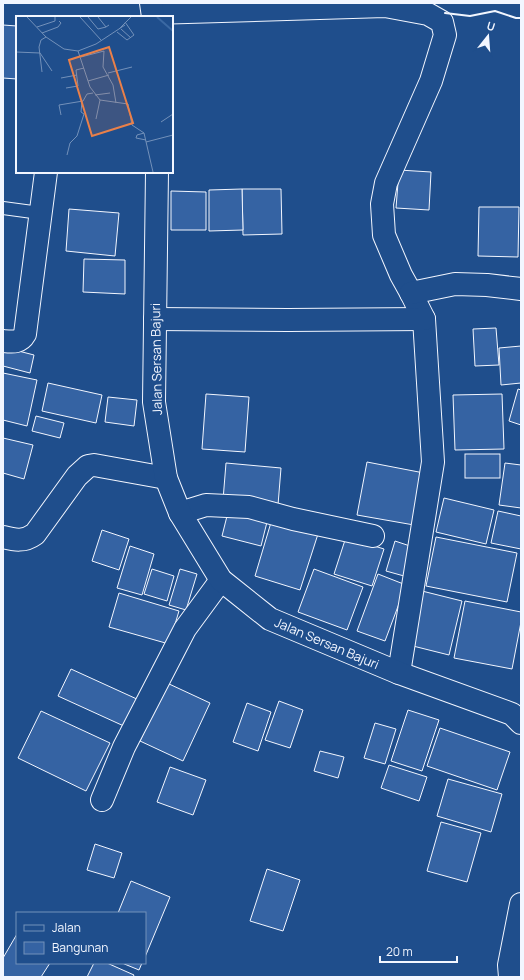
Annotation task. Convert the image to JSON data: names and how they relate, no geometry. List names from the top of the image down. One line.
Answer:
{"streets":{"street":["Jalan Sersan Bajuri"]},"legend":["Jalan","Bangunan"],"scale_bar":"20 m","north":"top"}
